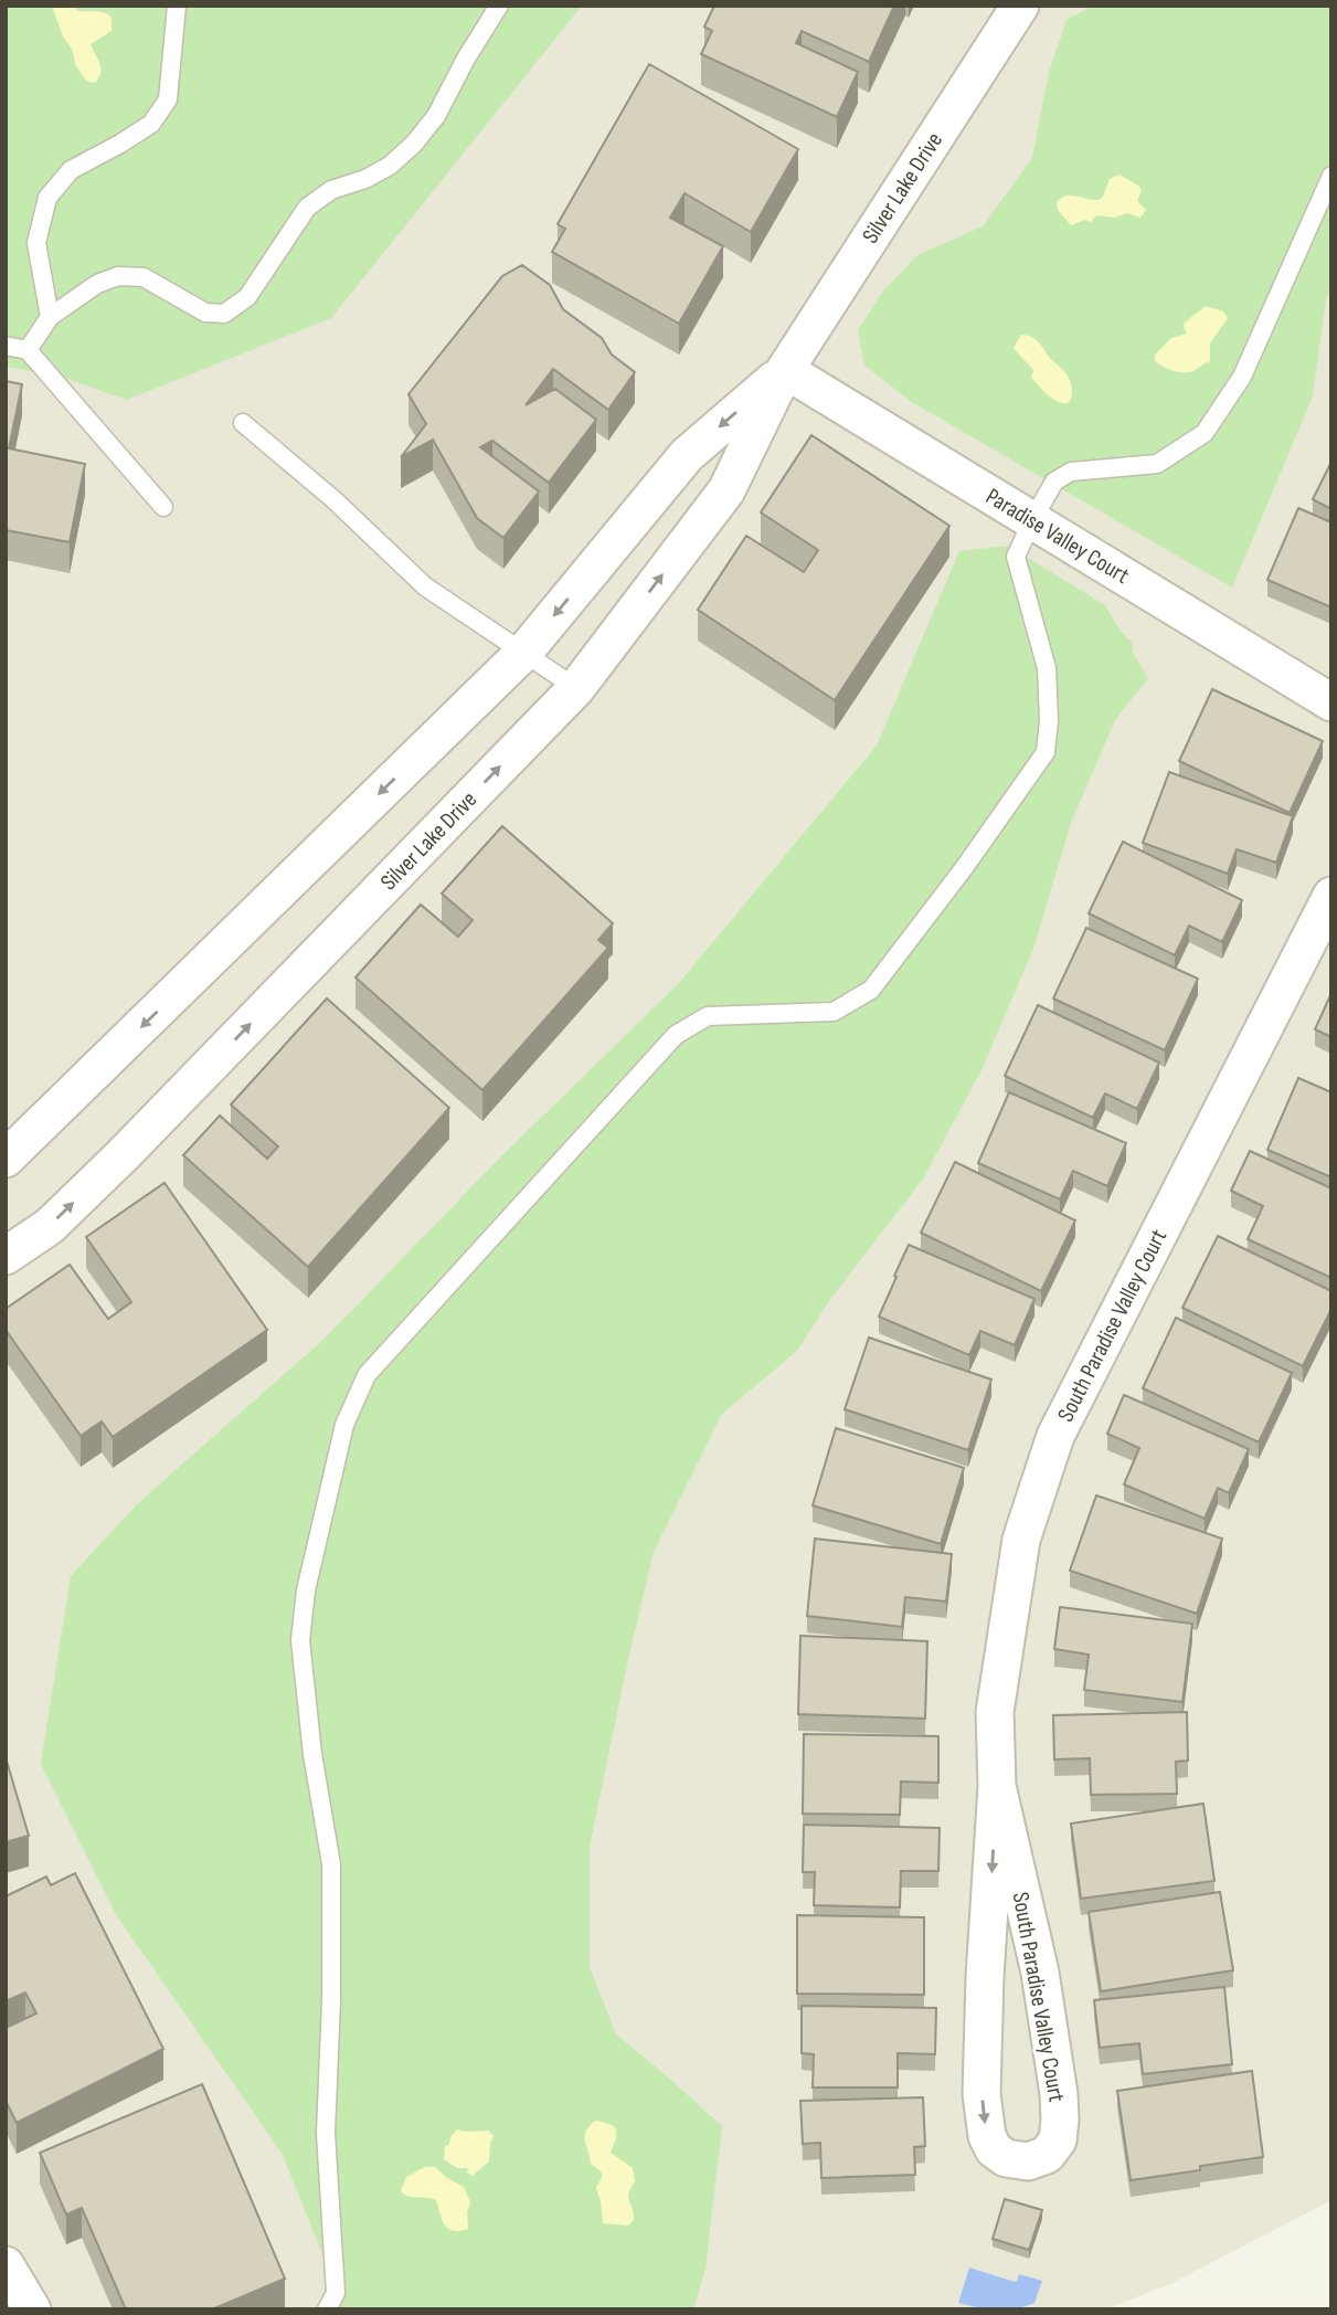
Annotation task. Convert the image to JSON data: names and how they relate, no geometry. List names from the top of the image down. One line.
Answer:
{"streets":{"street":["Silver Lake Drive","Paradise Valley Court","South Paradise Valley Court"]},"crossings":[["Silver Lake Drive","Paradise Valley Court"]]}
